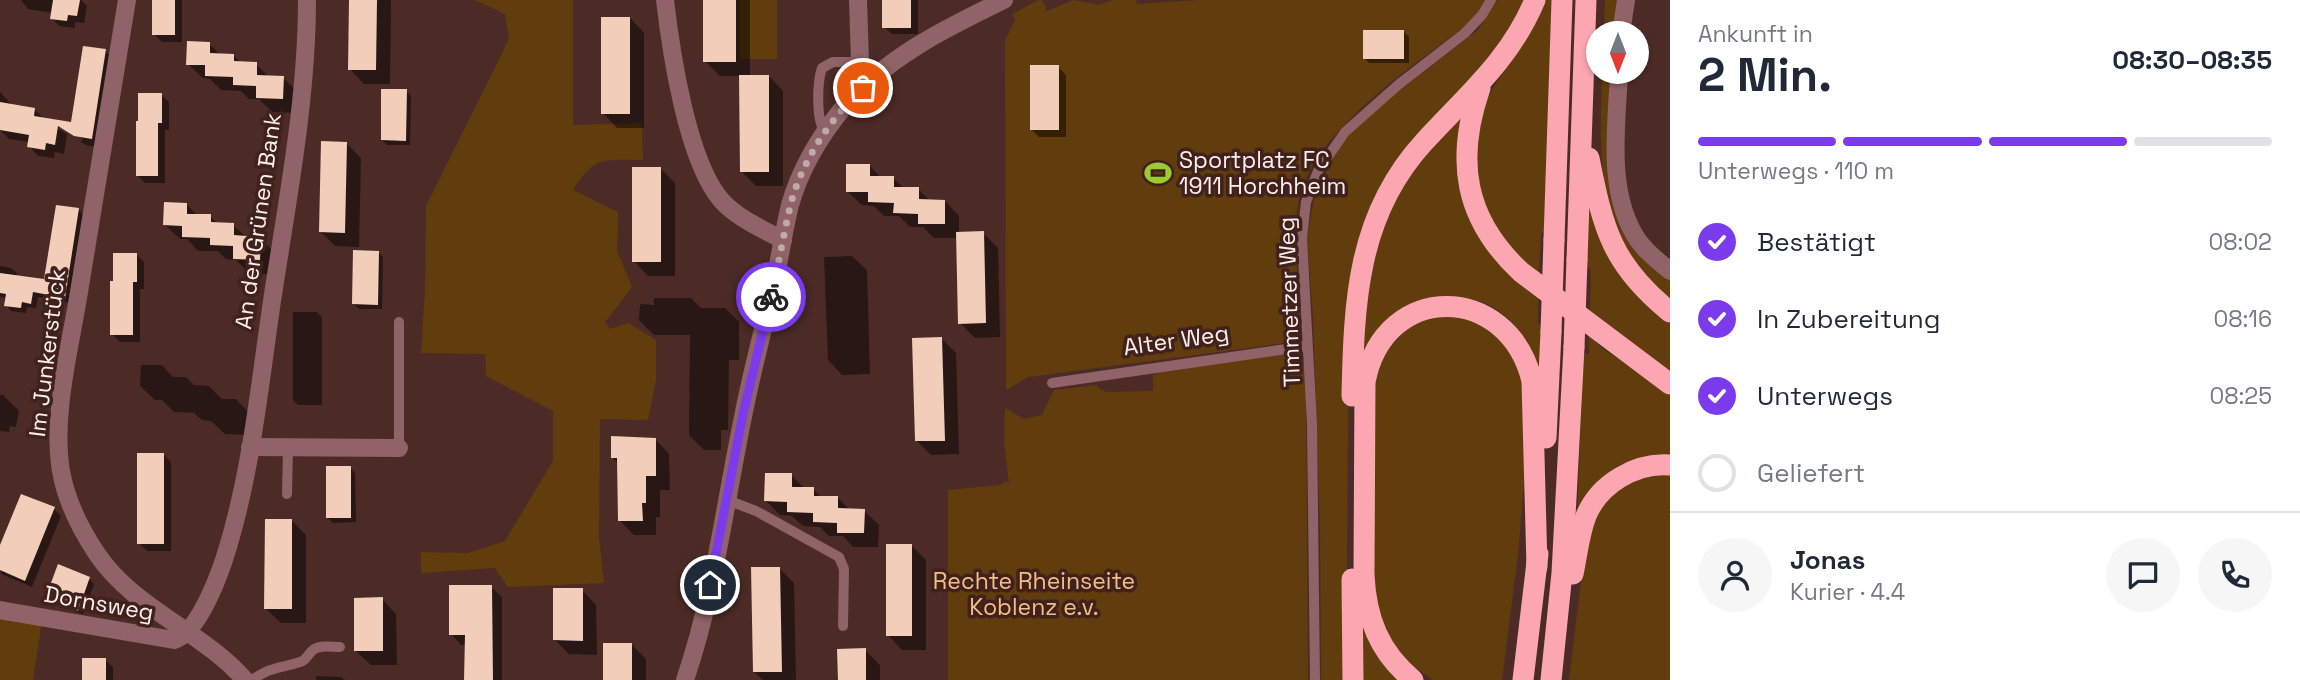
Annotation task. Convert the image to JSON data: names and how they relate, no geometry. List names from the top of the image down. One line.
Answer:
{"streets":{"street":["An der Grünen Bank","Im Junkerstück","Dornsweg"],"lane":["Timmetzer Weg","Alter Weg"]},"crossings":[["An der Grünen Bank","Im Junkerstück"],["An der Grünen Bank","Dornsweg"],["Timmetzer Weg","Alter Weg"],["Im Junkerstück","Dornsweg"]],"parks":["Rechte Rheinseite Koblenz e.v."],"places":{"sports":["Sportplatz FC 1911 Horchheim"]},"north":"bottom","page":{"heading":["2 Min.","Ankunft in","08:30–08:35"],"panel":["Jonas","Kurier · 4.4"],"bar":"Unterwegs · 110 m","list":[["Bestätigt","08:02"],["In Zubereitung","08:16"],["Unterwegs","08:25"],"Geliefert"]}}
